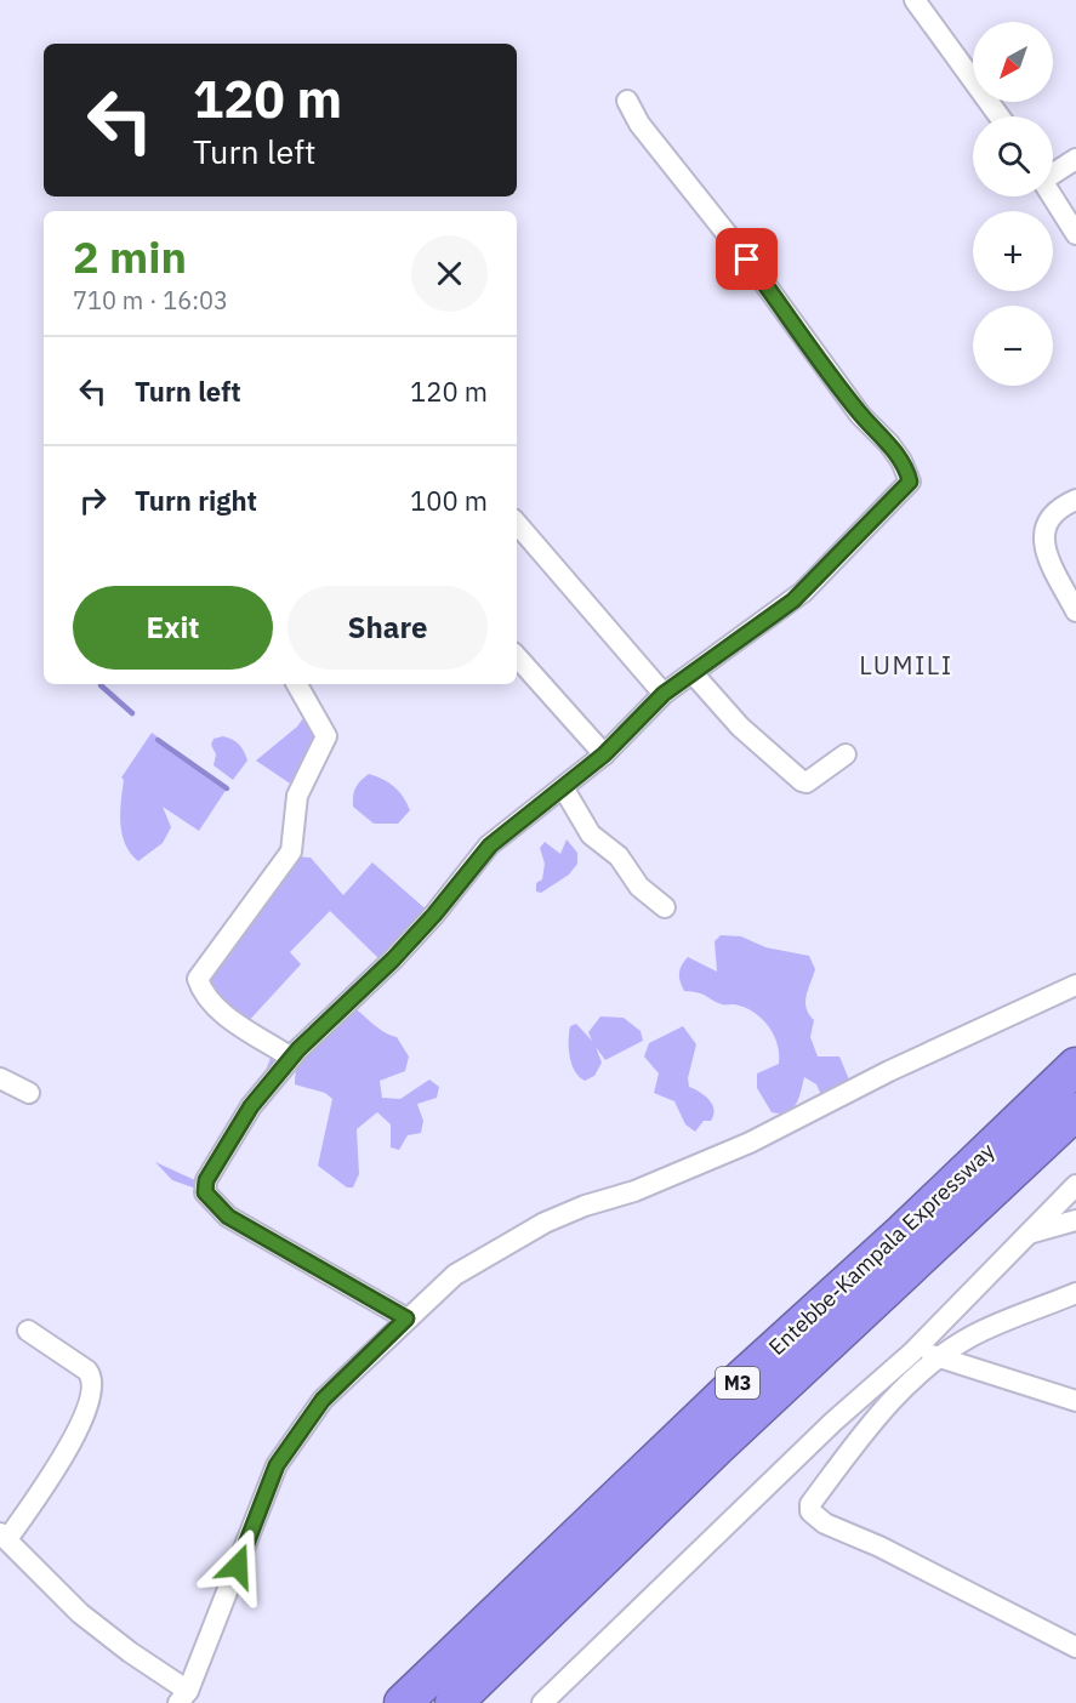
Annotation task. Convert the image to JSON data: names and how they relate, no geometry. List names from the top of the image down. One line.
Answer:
{"streets":{"highway":["Entebbe-Kampala Expressway","M3"]},"districts":["LUMILI"],"north":"bottom left","page":{"map_buttons":["+","−"],"turn":["120 m","Turn left"],"heading":["2 min","710 m · 16:03"],"list":[{"name":"Turn left","value":"120 m"},{"name":"Turn right","value":"100 m"}],"buttons":["Exit","Share"]}}
